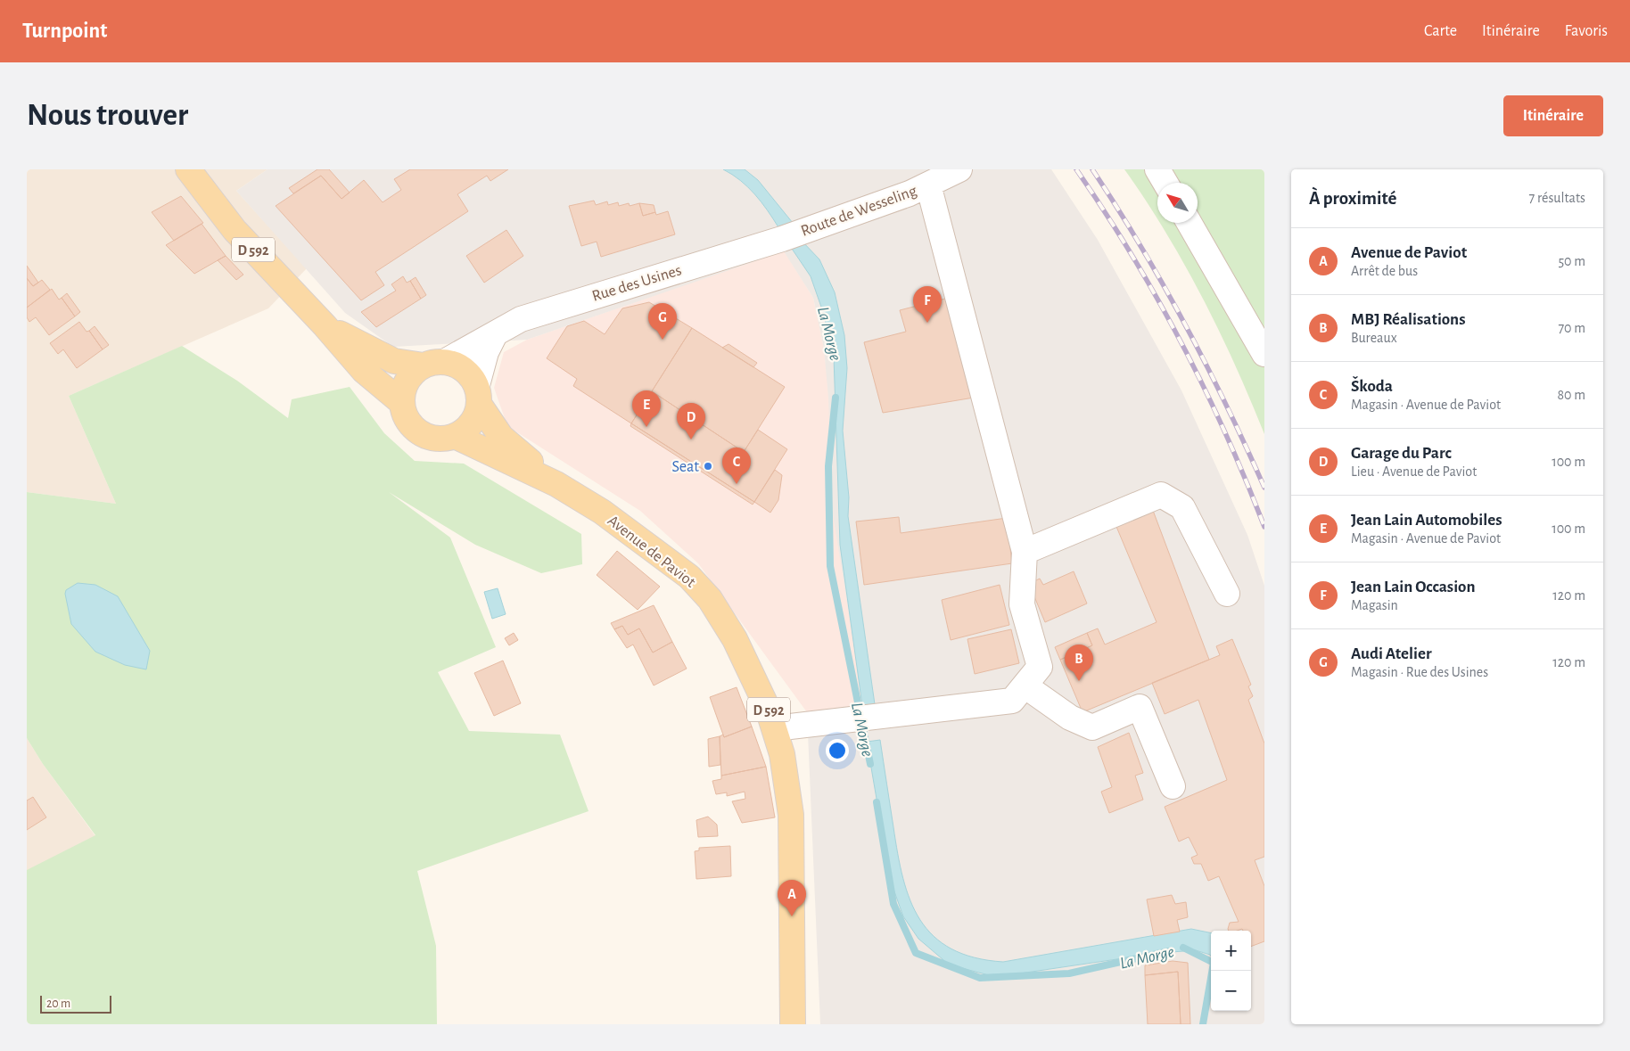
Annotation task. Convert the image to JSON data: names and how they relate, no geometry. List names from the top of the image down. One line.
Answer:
{"streets":{"main road":["D 592","Avenue de Paviot"],"street":["Route de Wesseling","Rue des Usines"]},"crossings":[["Route de Wesseling","Rue des Usines"],["D 592","Rue des Usines"],["D 592","Avenue de Paviot"],["Rue des Usines","Avenue de Paviot"]],"water":["La Morge"],"places":["Seat"],"scale_bar":"20 m","north":"top left","page":{"header":"Turnpoint","nav":["Carte","Itinéraire","Favoris"],"buttons":"Itinéraire","title":"Nous trouver","heading":["À proximité","7 résultats"],"list":[{"mark":"A","name":"Avenue de Paviot","note":"Arrêt de bus","value":"50 m"},{"mark":"B","name":"MBJ Réalisations","note":"Bureaux","value":"70 m"},{"mark":"C","name":"Škoda","note":"Magasin · Avenue de Paviot","value":"80 m"},{"mark":"D","name":"Garage du Parc","note":"Lieu · Avenue de Paviot","value":"100 m"},{"mark":"E","name":"Jean Lain Automobiles","note":"Magasin · Avenue de Paviot","value":"100 m"},{"mark":"F","name":"Jean Lain Occasion","note":"Magasin","value":"120 m"},{"mark":"G","name":"Audi Atelier","note":"Magasin · Rue des Usines","value":"120 m"}],"pins":["F","G","E","D","C","B","A"],"map_buttons":["+","−"],"scale":"20 m"}}
